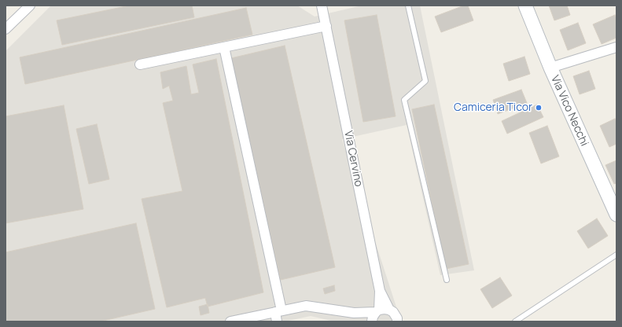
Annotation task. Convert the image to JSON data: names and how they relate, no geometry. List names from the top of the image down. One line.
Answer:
{"streets":{"street":["Via Vico Necchi","Via Cervino"]},"places":["Camiceria Ticor"]}
